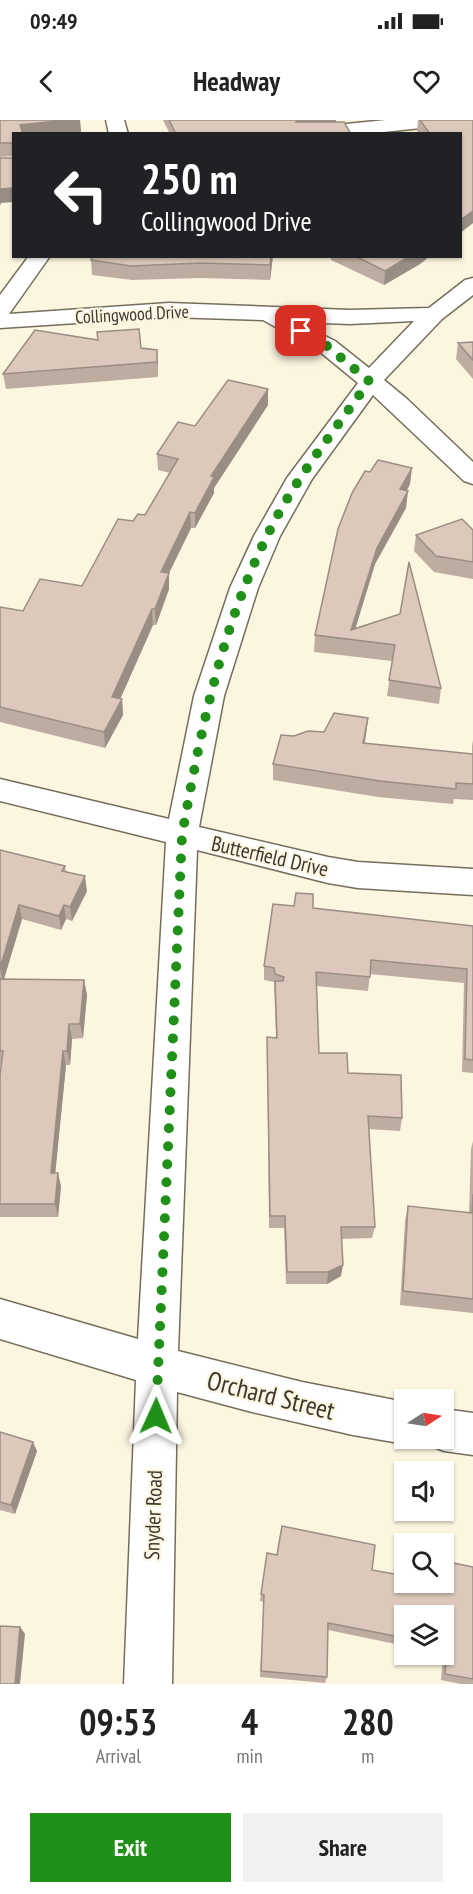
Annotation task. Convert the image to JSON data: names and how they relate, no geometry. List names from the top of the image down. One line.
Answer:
{"streets":{"street":["Collingwood Drive","Butterfield Drive","Orchard Street","Snyder Road"]},"crossings":[["Collingwood Drive","Snyder Road"],["Butterfield Drive","Snyder Road"],["Orchard Street","Snyder Road"]],"north":"right","page":{"status":"09:49","header":"Headway","turn":["250 m","Collingwood Drive"],"eta":["09:53","Arrival","4","min","280","m"],"buttons":["Exit","Share"]}}
